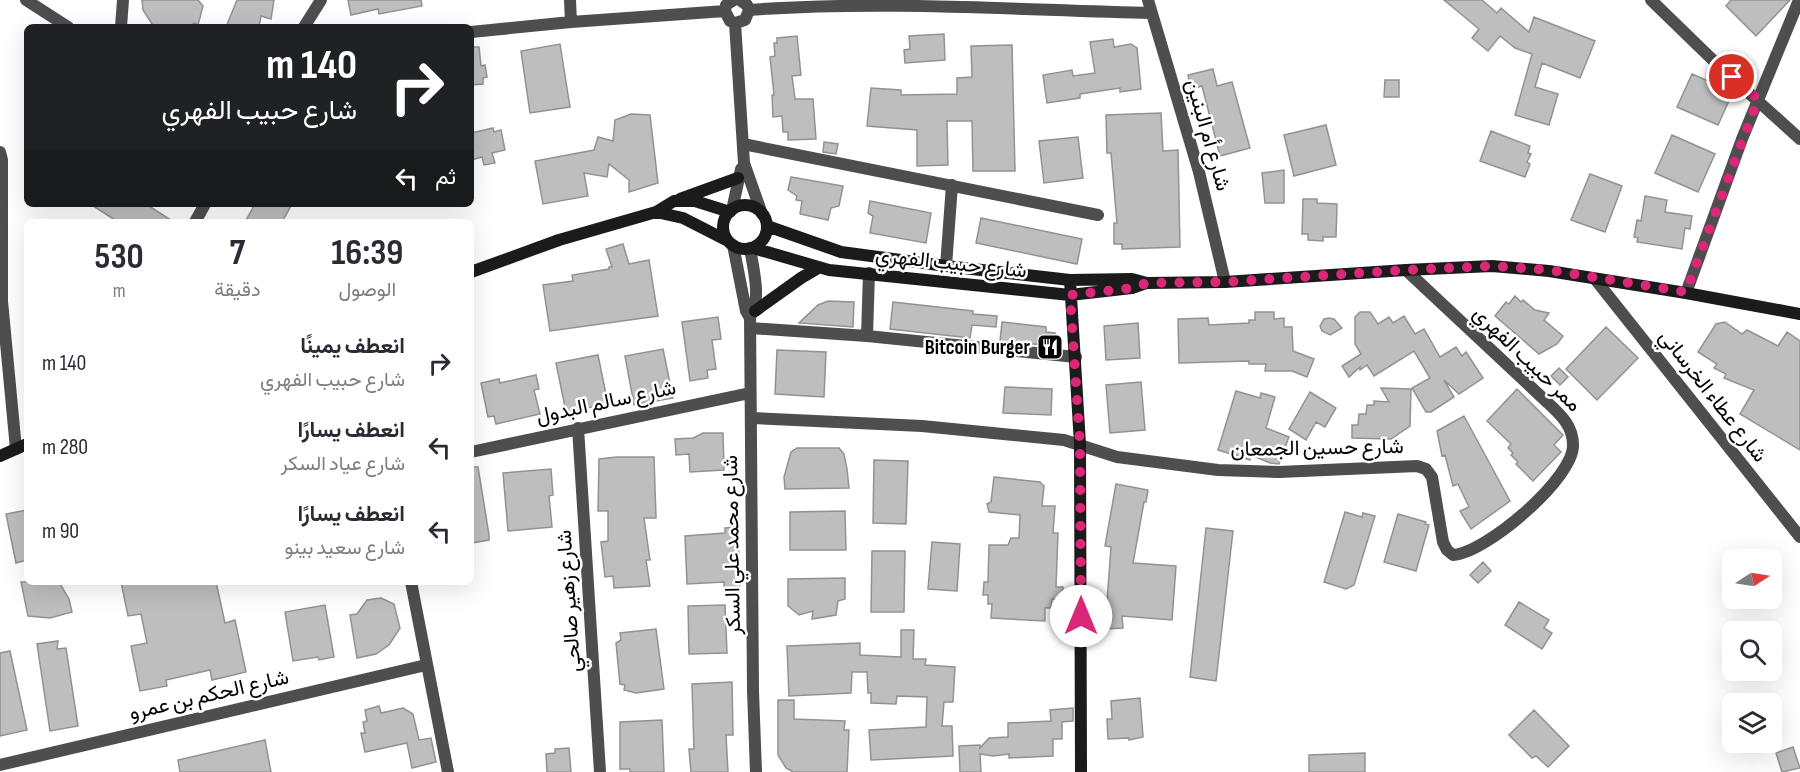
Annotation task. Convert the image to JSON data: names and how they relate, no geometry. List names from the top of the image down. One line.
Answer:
{"streets":{"street":["شارع أم البنين","شارع حبيب الفهري","ممر حبيب الفهري","شارع عطاء الخرساني","شارع سالم البدول","شارع حسين الجمعان","شارع محمد علي السكر","شارع زهير صالحي","شارع الحكم بن عمرو"]},"crossings":[["شارع أم البنين","شارع حبيب الفهري"],["شارع حبيب الفهري","ممر حبيب الفهري"],["شارع حبيب الفهري","شارع عطاء الخرساني"],["شارع حبيب الفهري","شارع محمد علي السكر"],["ممر حبيب الفهري","شارع حسين الجمعان"],["شارع سالم البدول","شارع محمد علي السكر"],["شارع سالم البدول","شارع زهير صالحي"],["شارع حسين الجمعان","شارع محمد علي السكر"]],"places":{"restaurant":["Bitcoin Burger"]},"north":"right","page":{"turn":["140 m","شارع حبيب الفهري"],"then":"ثم","eta":["16:39","الوصول","7","دقيقة","530","m"],"list":[{"name":"انعطف يمينًا","note":"شارع حبيب الفهري","value":"140 m"},{"name":"انعطف يسارًا","note":"شارع عياد السكر","value":"280 m"},{"name":"انعطف يسارًا","note":"شارع سعيد بينو","value":"90 m"}]}}
